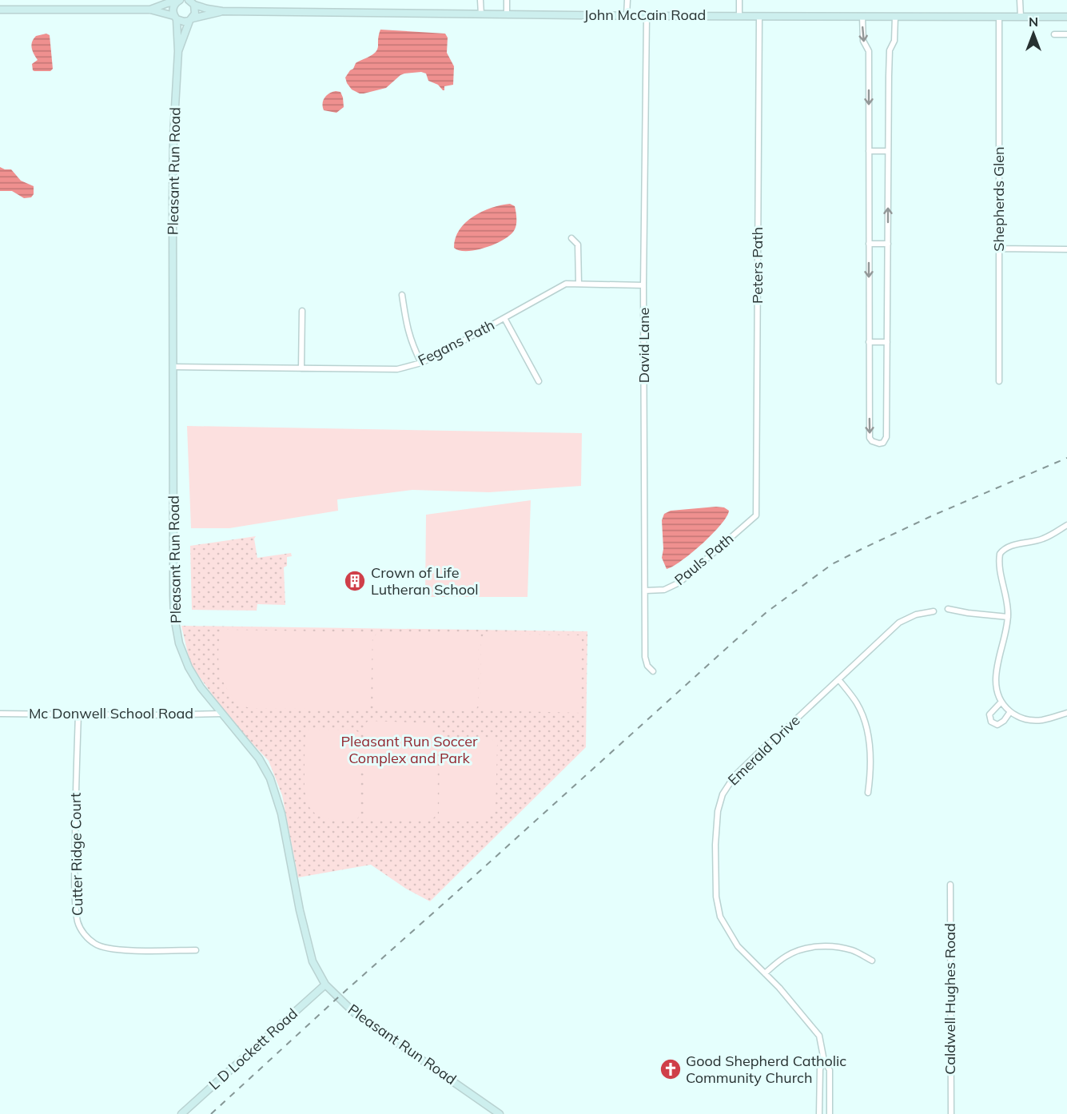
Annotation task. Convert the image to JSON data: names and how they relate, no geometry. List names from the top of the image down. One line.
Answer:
{"streets":{"main road":["John McCain Road","Pleasant Run Road","L D Lockett Road"],"street":["Shepherds Glen","Peters Path","Fegans Path","David Lane","Pauls Path","Mc Donwell School Road","Emerald Drive","Cutter Ridge Court","Caldwell Hughes Road"]},"crossings":[["John McCain Road","Pleasant Run Road"],["John McCain Road","Shepherds Glen"],["John McCain Road","Peters Path"],["John McCain Road","David Lane"],["Pleasant Run Road","Fegans Path"],["Pleasant Run Road","Mc Donwell School Road"],["Pleasant Run Road","L D Lockett Road"],["Peters Path","Pauls Path"],["Fegans Path","David Lane"],["David Lane","Pauls Path"],["Mc Donwell School Road","Cutter Ridge Court"]],"parks":["Pleasant Run Soccer Complex and Park"],"places":{"building":["Crown of Life Lutheran School"],"church":["Good Shepherd Catholic Community Church"]},"north":"top"}
